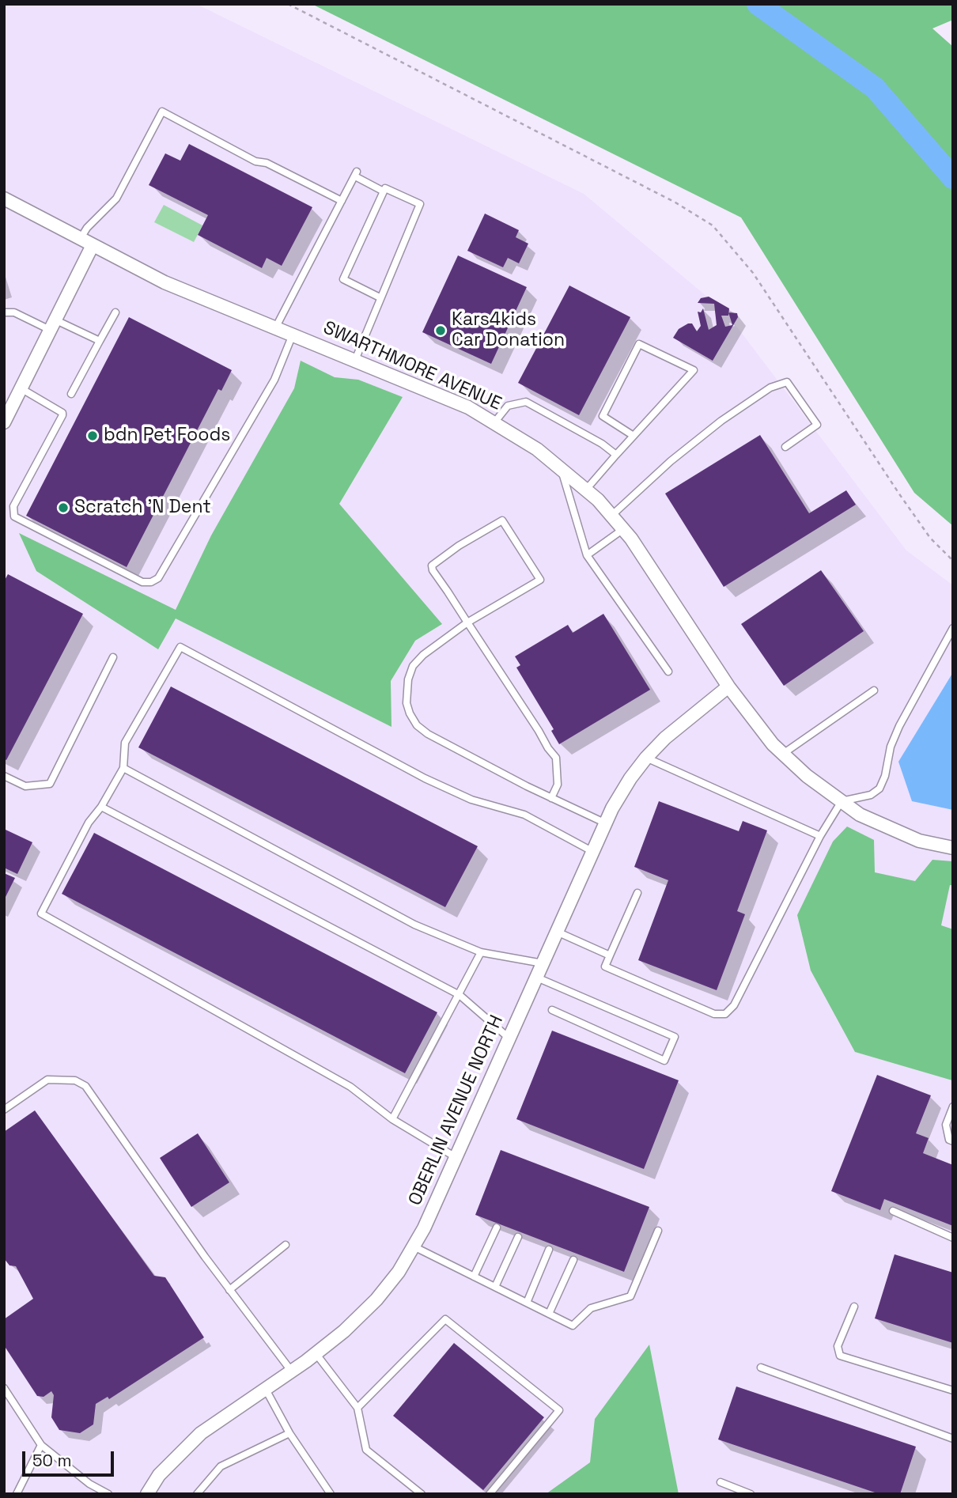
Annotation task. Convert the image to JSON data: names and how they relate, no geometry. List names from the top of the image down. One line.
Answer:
{"streets":{"street":["SWARTHMORE AVENUE","OBERLIN AVENUE NORTH"]},"crossings":[["SWARTHMORE AVENUE","OBERLIN AVENUE NORTH"]],"places":["Kars4kids Car Donation","bdn Pet Foods","Scratch 'N Dent"],"scale_bar":"50 m"}
